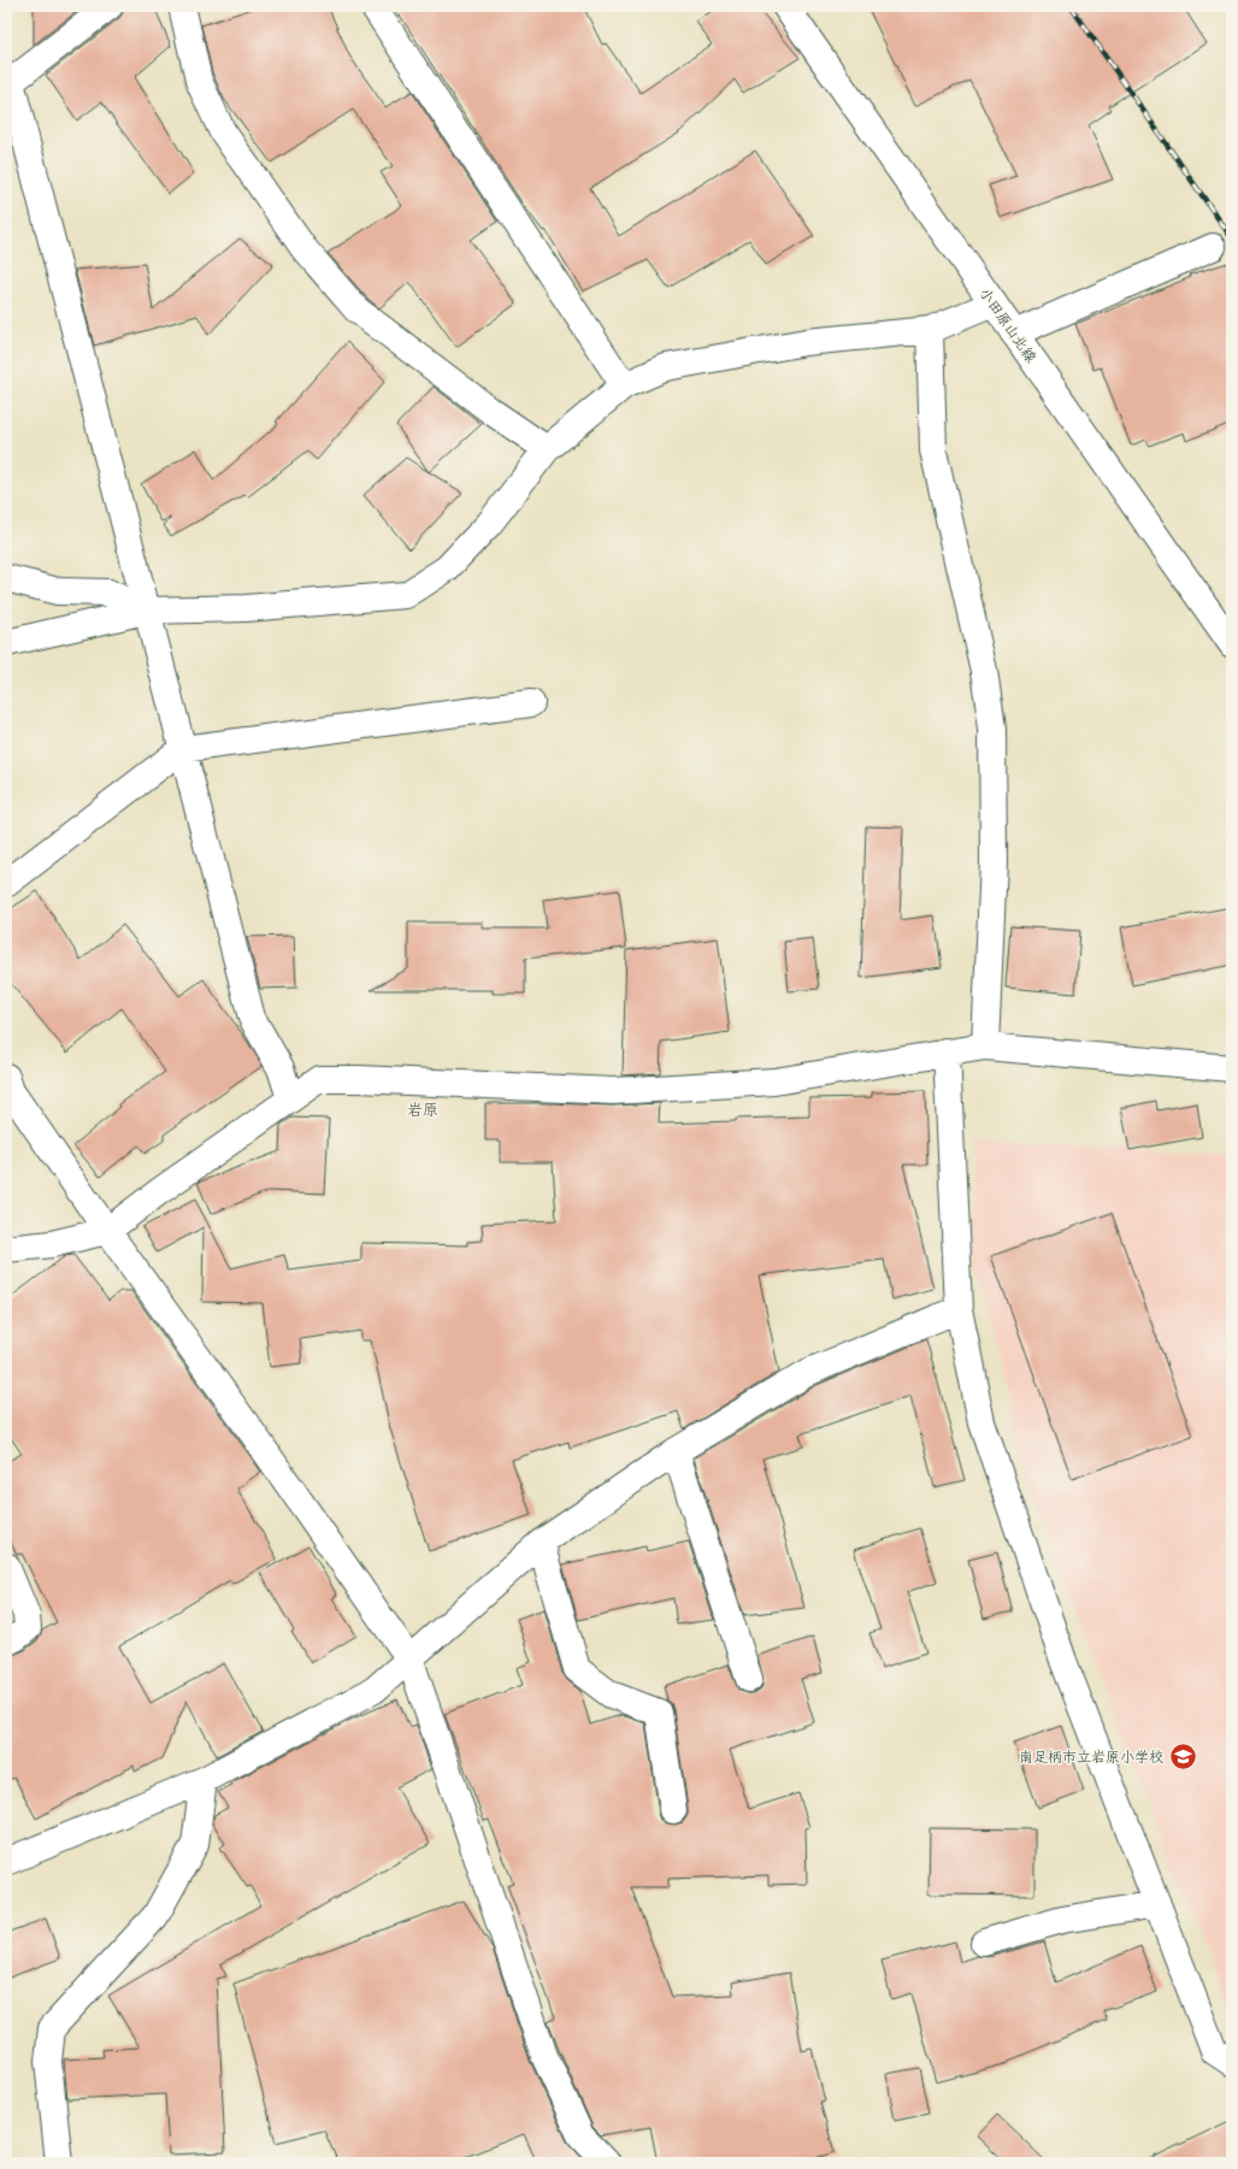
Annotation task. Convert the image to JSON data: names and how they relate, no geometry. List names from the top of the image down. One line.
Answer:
{"streets":{"street":["小田原山北線"]},"districts":["岩原"],"places":{"school or university":["南足柄市立岩原小学校"]}}
